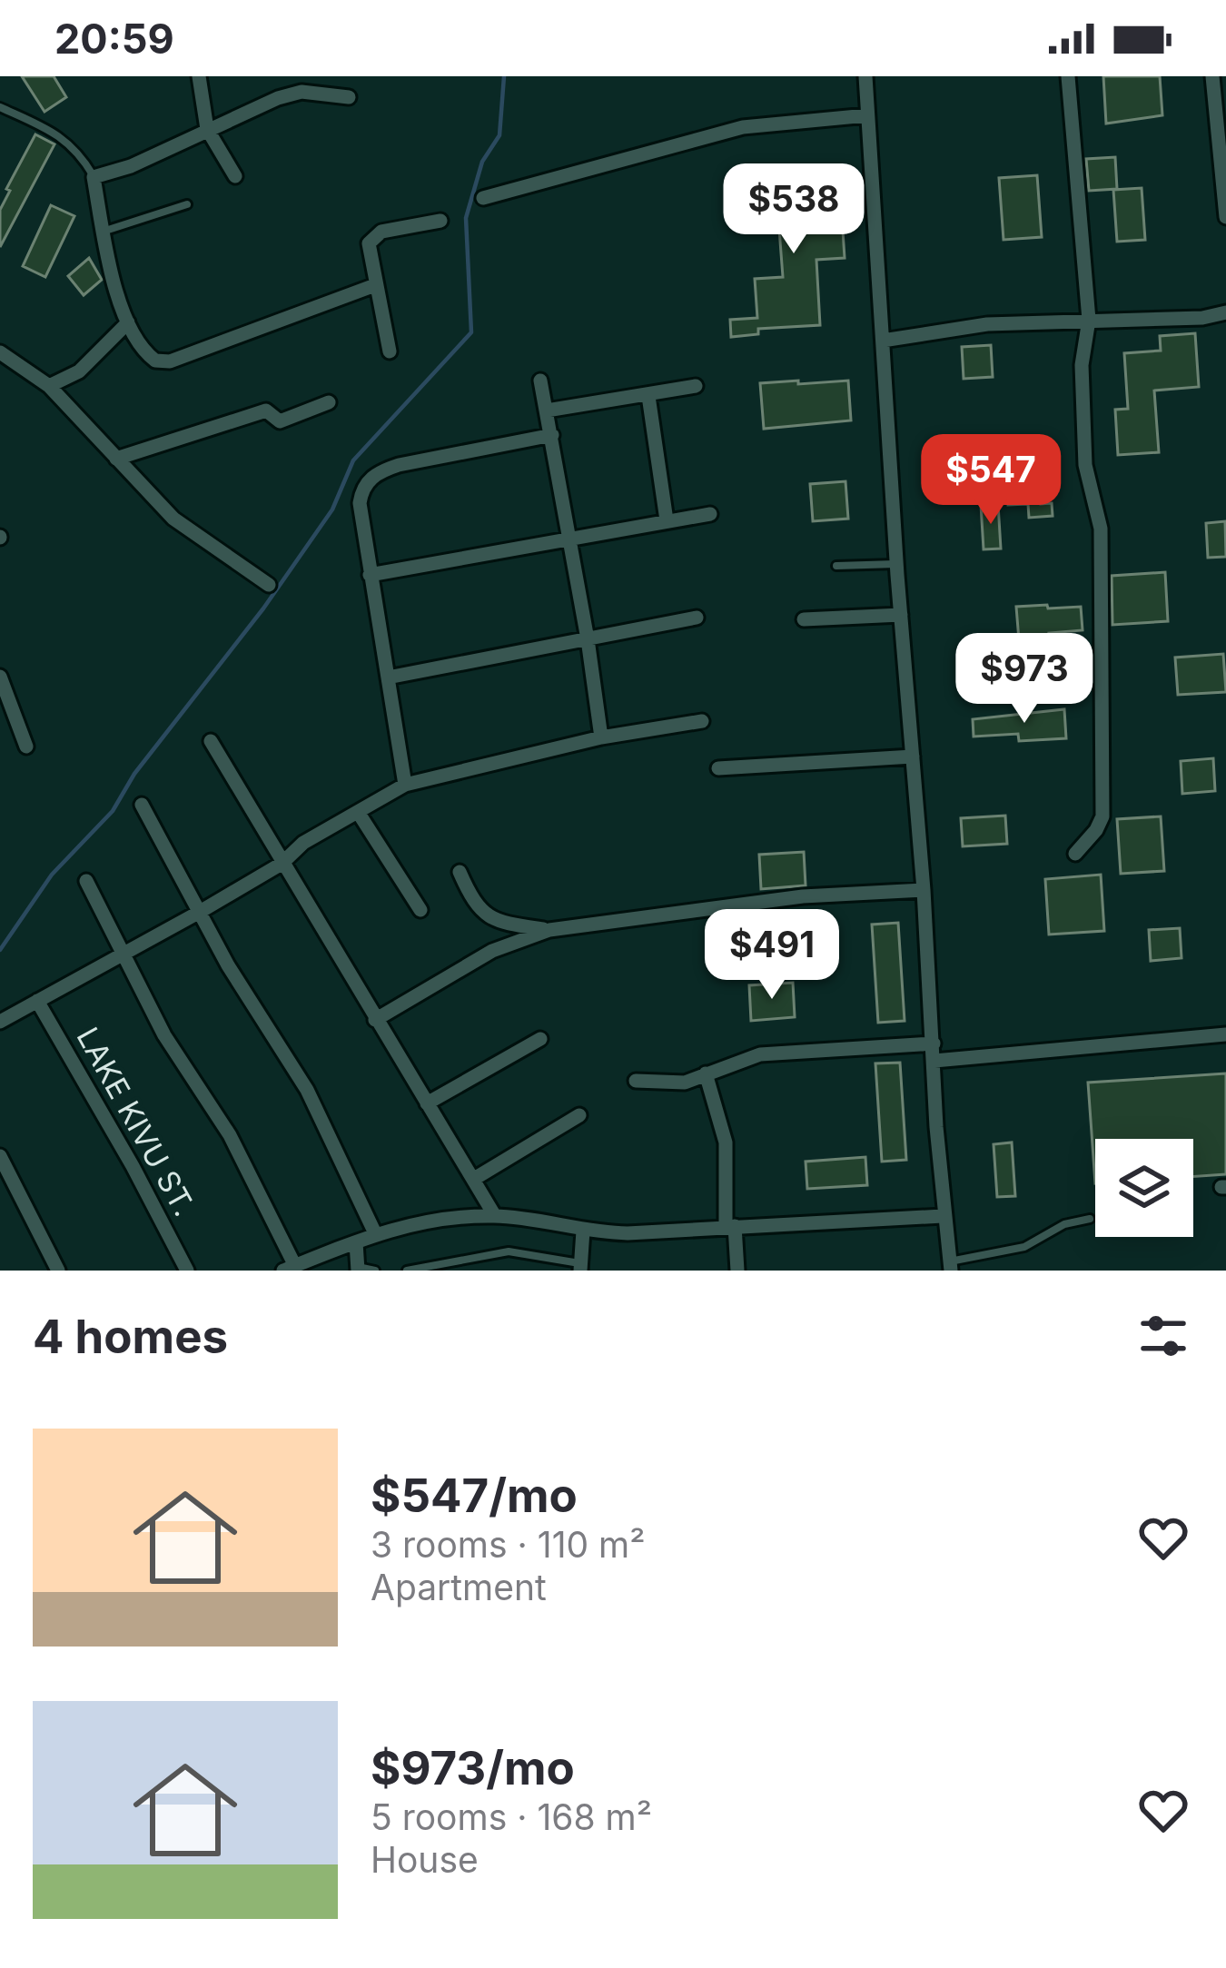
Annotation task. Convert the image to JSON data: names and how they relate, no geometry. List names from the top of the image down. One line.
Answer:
{"streets":{"street":["LAKE KIVU ST."]},"page":{"status":"20:59","price":["$538","$547","$973","$491"],"heading":"4 homes","list":[{"name":"$547/mo","note":"3 rooms · 110 m² · Apartment"},{"name":"$973/mo","note":"5 rooms · 168 m² · House"}]}}
